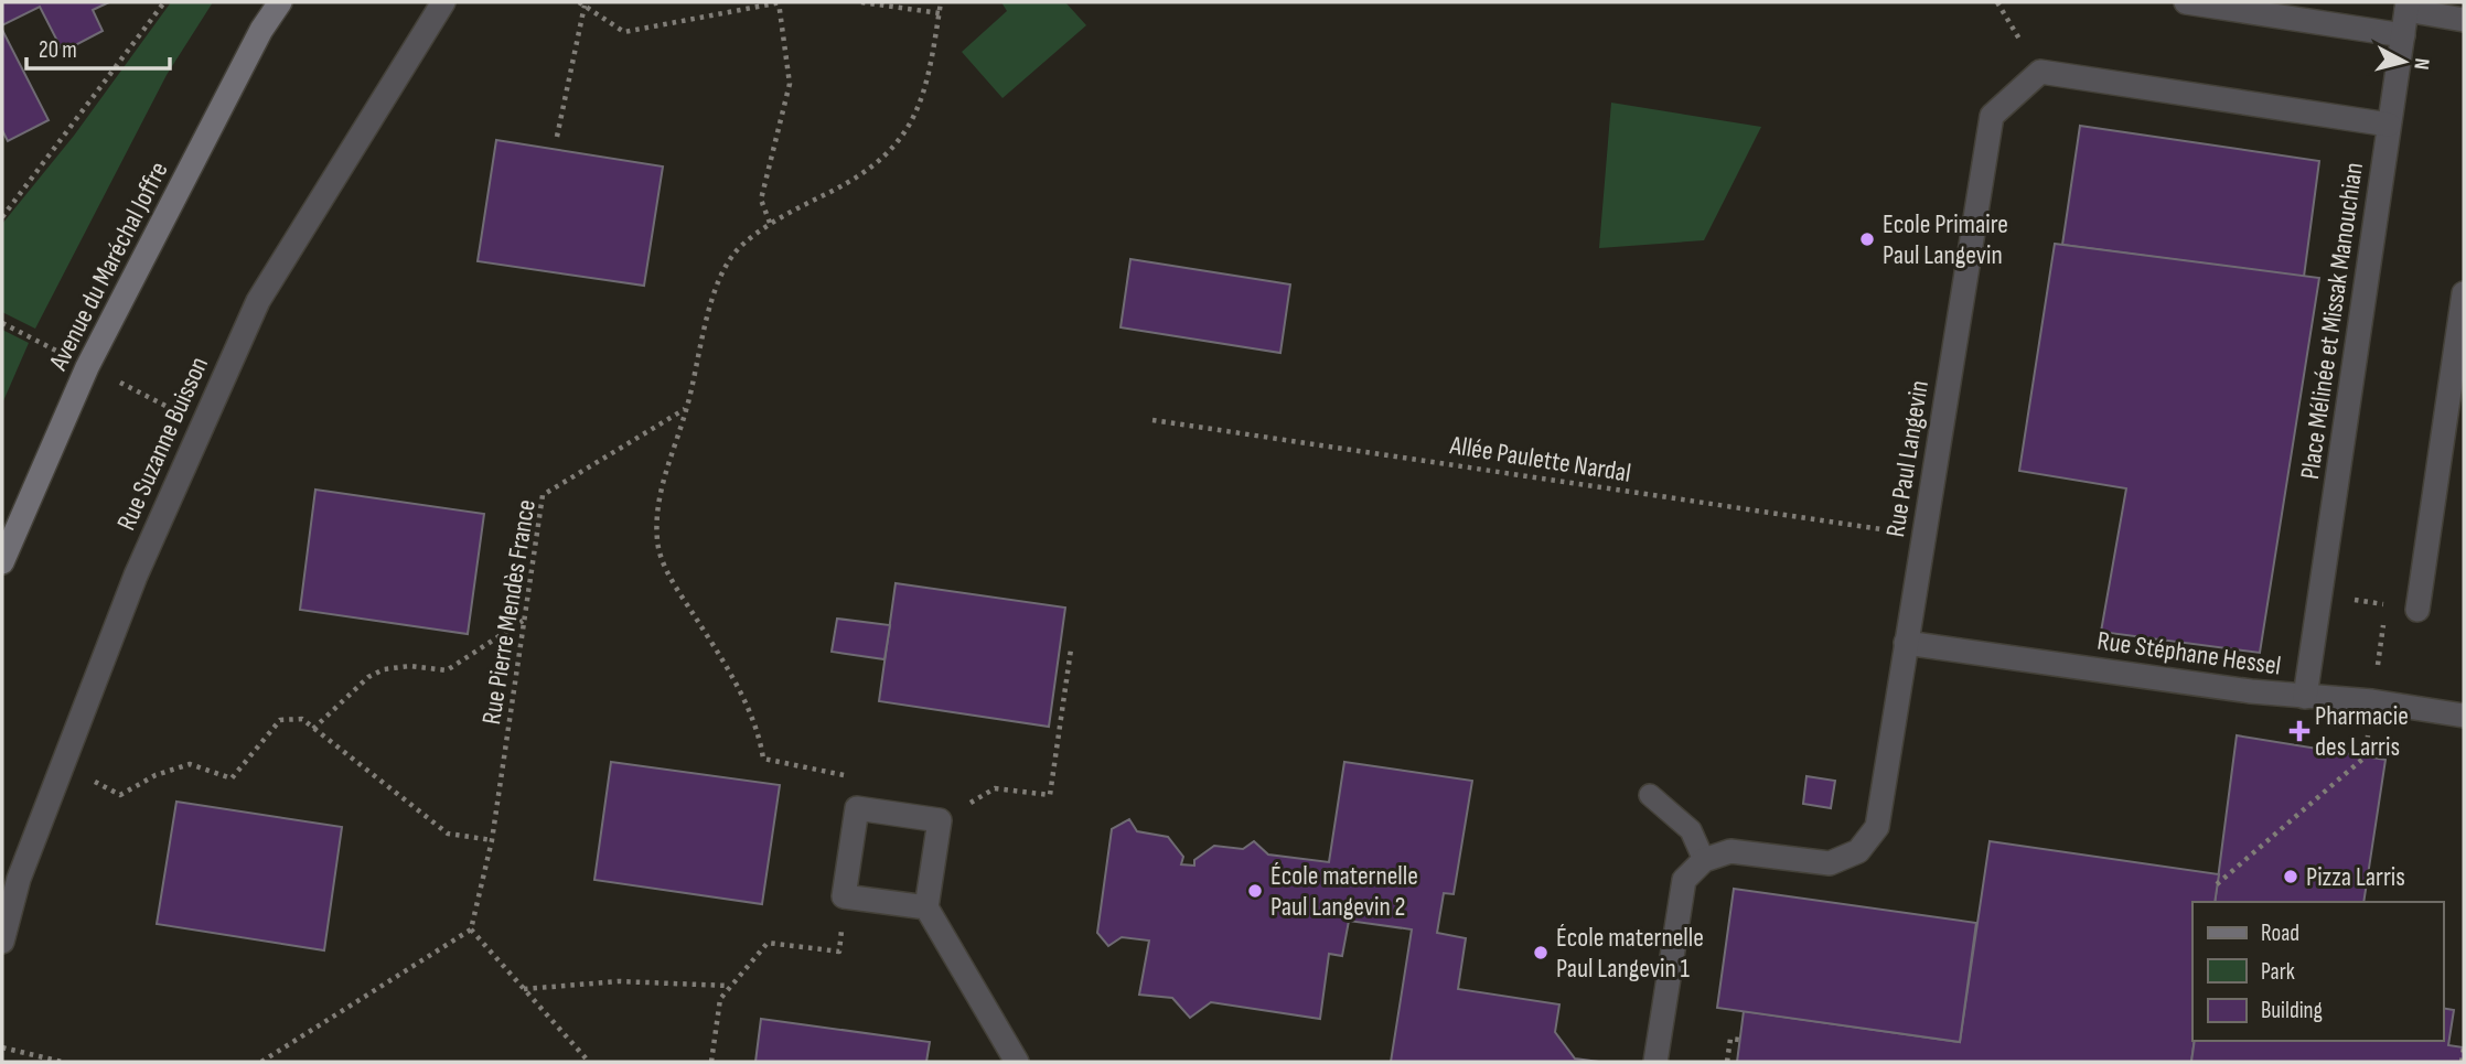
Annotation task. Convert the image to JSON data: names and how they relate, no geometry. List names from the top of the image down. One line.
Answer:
{"streets":{"main road":["Avenue du Maréchal Joffre"],"street":["Place Mélinée et Missak Manouchian","Rue Suzanne Buisson","Rue Paul Langevin","Rue Stéphane Hessel"],"path":["Allée Paulette Nardal","Rue Pierre Mendès France"]},"crossings":[["Place Mélinée et Missak Manouchian","Rue Stéphane Hessel"],["Allée Paulette Nardal","Rue Paul Langevin"],["Rue Paul Langevin","Rue Stéphane Hessel"]],"places":{"other":["Ecole Primaire Paul Langevin","Pizza Larris","École maternelle Paul Langevin 2","École maternelle Paul Langevin 1"],"health":["Pharmacie des Larris"]},"legend":["Road","Park","Building"],"scale_bar":"20 m","north":"right"}
